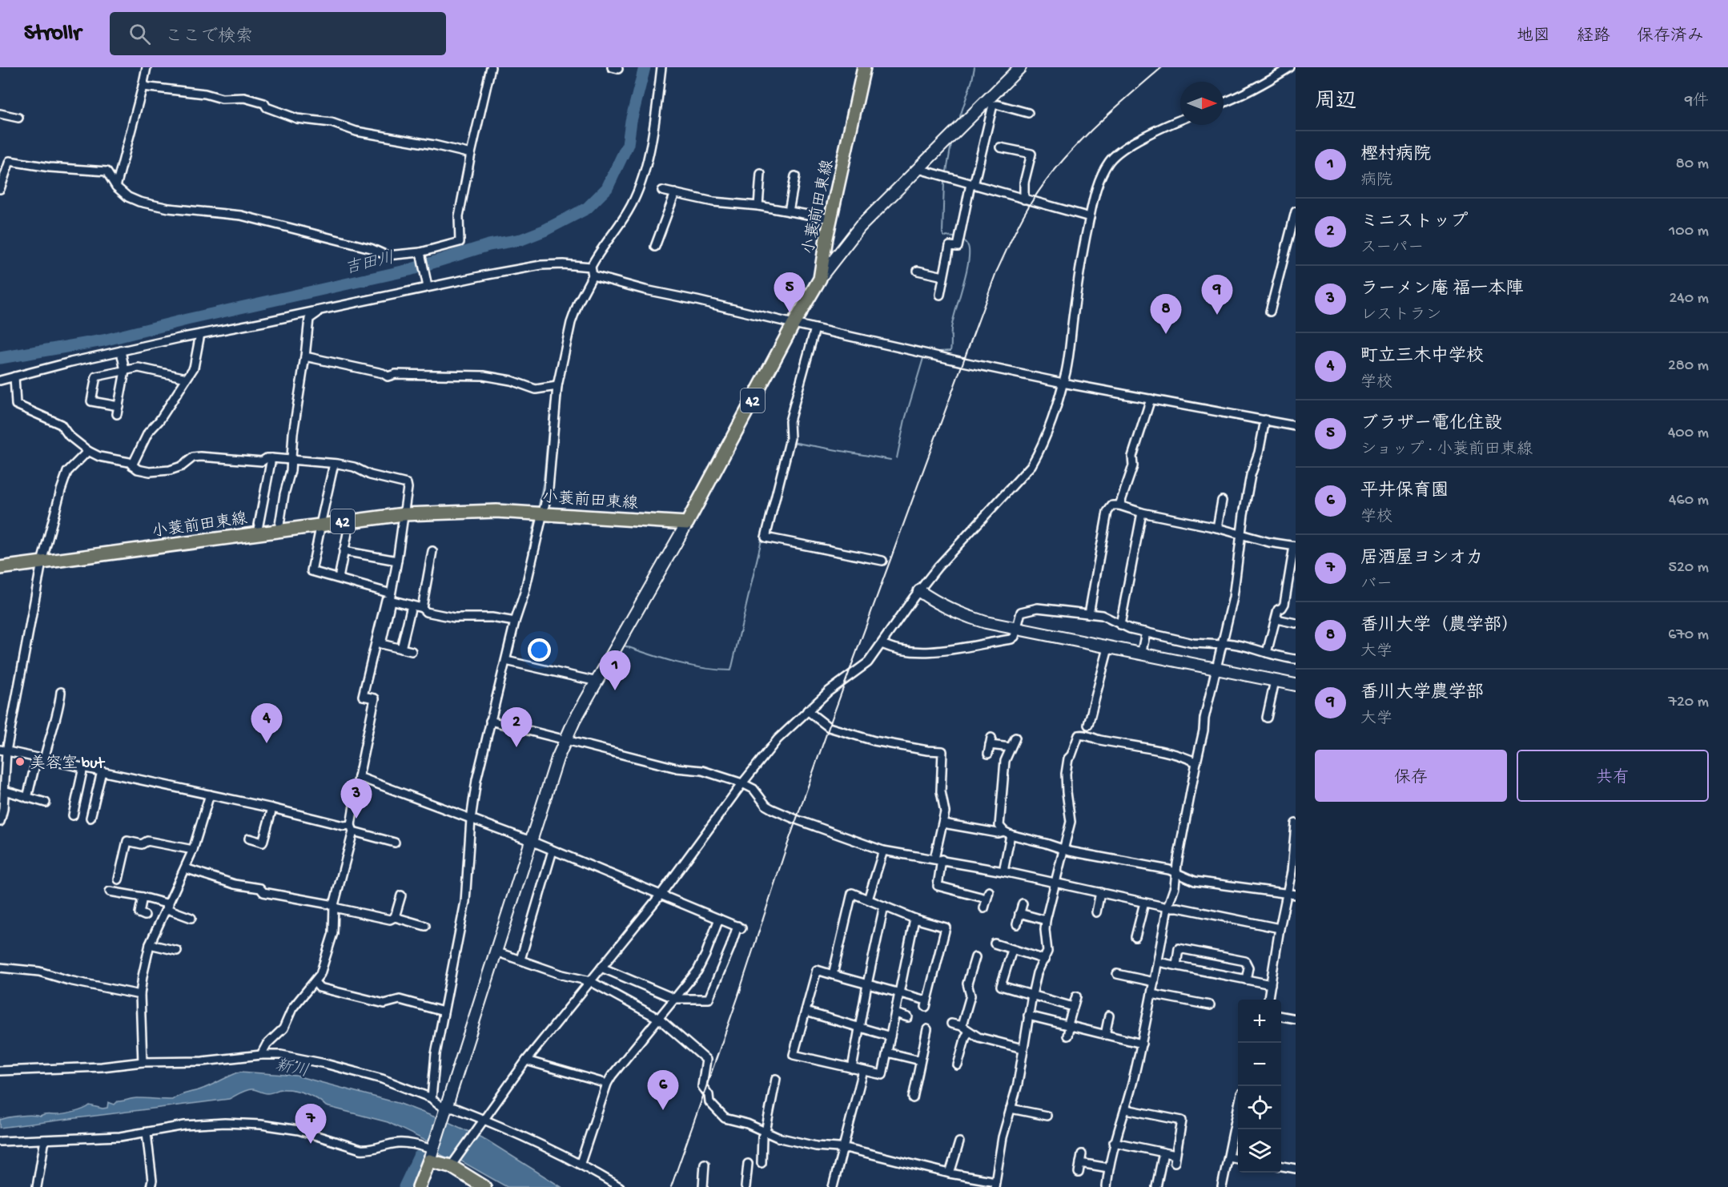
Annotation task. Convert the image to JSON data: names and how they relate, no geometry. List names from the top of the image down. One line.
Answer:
{"streets":{"main road":["小蓑前田東線","42"]},"water":["吉田川","新川"],"places":["美容室 but"],"north":"right","page":{"header":"Strollr","search":"ここで検索","nav":["地図","経路","保存済み"],"heading":["周辺","9件"],"list":[{"mark":"1","name":"樫村病院","note":"病院","value":"80 m"},{"mark":"2","name":"ミニストップ","note":"スーパー","value":"100 m"},{"mark":"3","name":"ラーメン庵 福一本陣","note":"レストラン","value":"240 m"},{"mark":"4","name":"町立三木中学校","note":"学校","value":"280 m"},{"mark":"5","name":"ブラザー電化住設","note":"ショップ · 小蓑前田東線","value":"400 m"},{"mark":"6","name":"平井保育園","note":"学校","value":"460 m"},{"mark":"7","name":"居酒屋ヨシオカ","note":"バー","value":"520 m"},{"mark":"8","name":"香川大学（農学部）","note":"大学","value":"670 m"},{"mark":"9","name":"香川大学農学部","note":"大学","value":"720 m"}],"pins":["5","9","8","1","4","2","3","6","7"],"buttons":["保存","共有"],"map_buttons":["+","−"]}}
